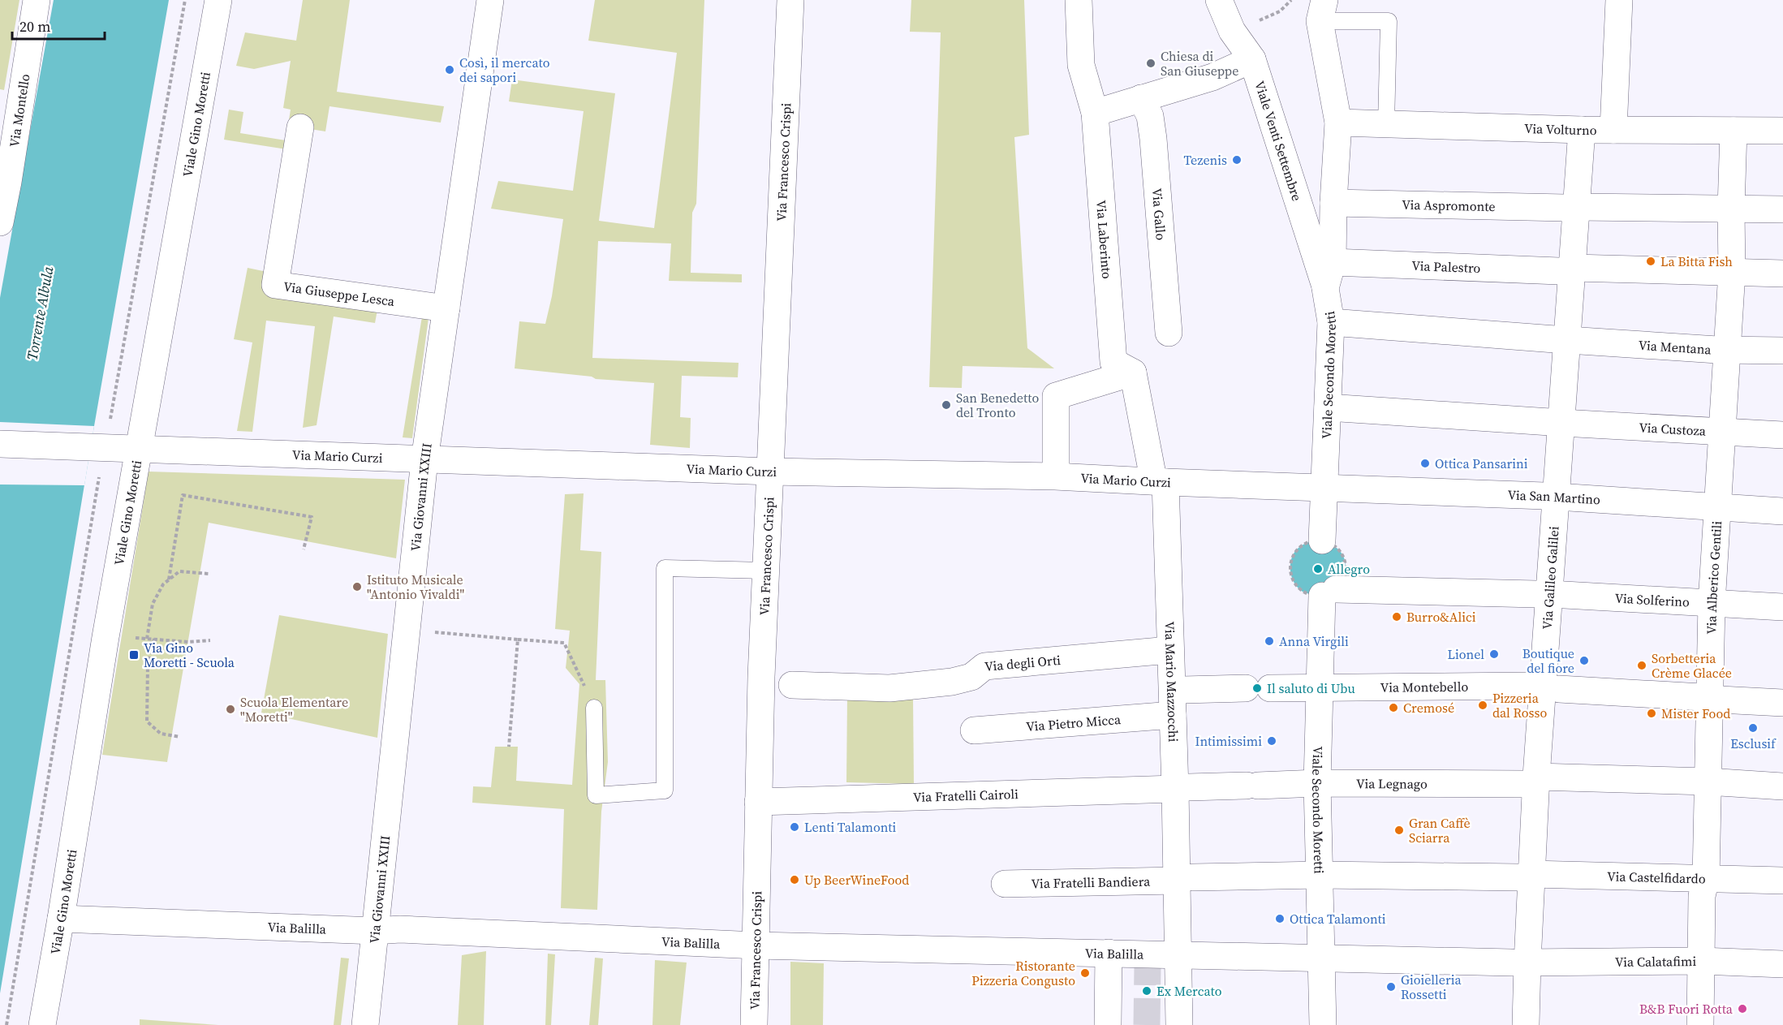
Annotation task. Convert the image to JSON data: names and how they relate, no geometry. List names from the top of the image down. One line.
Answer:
{"streets":{"street":["Via Montello","Viale Gino Moretti","Via Volturno","Viale Venti Settembre","Via Francesco Crispi","Via Aspromonte","Via Gallo","Via Laberinto","Via Palestro","Via Giuseppe Lesca","Via Mentana","Viale Secondo Moretti","Via Custoza","Via Mario Curzi","Via Giovanni XXIII","Via San Martino","Via Galileo Galilei","Via Alberico Gentili","Via Solferino","Via degli Orti","Via Mario Mazzocchi","Via Montebello","Via Pietro Micca","Via Legnago","Via Fratelli Cairoli","Via Castelfidardo","Via Fratelli Bandiera","Via Balilla","Via Calatafimi"]},"crossings":[["Viale Gino Moretti","Via Mario Curzi"],["Viale Gino Moretti","Via Balilla"],["Via Volturno","Viale Secondo Moretti"],["Via Volturno","Via Galileo Galilei"],["Via Volturno","Via Alberico Gentili"],["Viale Venti Settembre","Viale Secondo Moretti"],["Via Francesco Crispi","Via Mario Curzi"],["Via Francesco Crispi","Via Fratelli Cairoli"],["Via Francesco Crispi","Via Balilla"],["Via Aspromonte","Viale Secondo Moretti"],["Via Aspromonte","Via Galileo Galilei"],["Via Aspromonte","Via Alberico Gentili"],["Via Palestro","Viale Secondo Moretti"],["Via Palestro","Via Galileo Galilei"],["Via Palestro","Via Alberico Gentili"],["Via Giuseppe Lesca","Via Giovanni XXIII"],["Via Mentana","Viale Secondo Moretti"],["Via Mentana","Via Galileo Galilei"],["Via Mentana","Via Alberico Gentili"],["Viale Secondo Moretti","Via Custoza"],["Viale Secondo Moretti","Via Mario Curzi"],["Viale Secondo Moretti","Via San Martino"],["Viale Secondo Moretti","Via Solferino"],["Viale Secondo Moretti","Via Montebello"],["Viale Secondo Moretti","Via Legnago"],["Viale Secondo Moretti","Via Castelfidardo"],["Viale Secondo Moretti","Via Fratelli Bandiera"],["Viale Secondo Moretti","Via Balilla"],["Viale Secondo Moretti","Via Calatafimi"],["Via Custoza","Via Galileo Galilei"],["Via Custoza","Via Alberico Gentili"],["Via Mario Curzi","Via Giovanni XXIII"],["Via Mario Curzi","Via San Martino"],["Via Mario Curzi","Via Mario Mazzocchi"],["Via Giovanni XXIII","Via Balilla"],["Via San Martino","Via Galileo Galilei"],["Via San Martino","Via Alberico Gentili"],["Via Galileo Galilei","Via Solferino"],["Via Galileo Galilei","Via Legnago"],["Via Galileo Galilei","Via Castelfidardo"],["Via Galileo Galilei","Via Calatafimi"],["Via Alberico Gentili","Via Solferino"],["Via Alberico Gentili","Via Legnago"],["Via Alberico Gentili","Via Castelfidardo"],["Via Alberico Gentili","Via Calatafimi"],["Via degli Orti","Via Mario Mazzocchi"],["Via Mario Mazzocchi","Via Pietro Micca"],["Via Mario Mazzocchi","Via Legnago"],["Via Mario Mazzocchi","Via Fratelli Cairoli"],["Via Mario Mazzocchi","Via Fratelli Bandiera"],["Via Mario Mazzocchi","Via Balilla"],["Via Legnago","Via Fratelli Cairoli"],["Via Castelfidardo","Via Fratelli Bandiera"],["Via Balilla","Via Calatafimi"]],"water":["Torrente Albula"],"places":{"other":["Chiesa di San Giuseppe","Così, il mercato dei sapori","Tezenis","La Bitta Fish","San Benedetto del Tronto","Ottica Pansarini","Allegro","Istituto Musicale \"Antonio Vivaldi\"","Burro&Alici","Anna Virgili","Lionel","Boutique del fiore","Sorbetteria Crème Glacée","Il saluto di Ubu","Pizzeria dal Rosso","Cremosé","Scuola Elementare \"Moretti\"","Mister Food","Esclusif","Intimissimi","Lenti Talamonti","Gran Caffè Sciarra","Up BeerWineFood","Ottica Talamonti","Ristorante Pizzeria Congusto","Gioielleria Rossetti","Ex Mercato","B&B Fuori Rotta"],"transit":["Via Gino Moretti - Scuola"]},"scale_bar":"20 m"}
